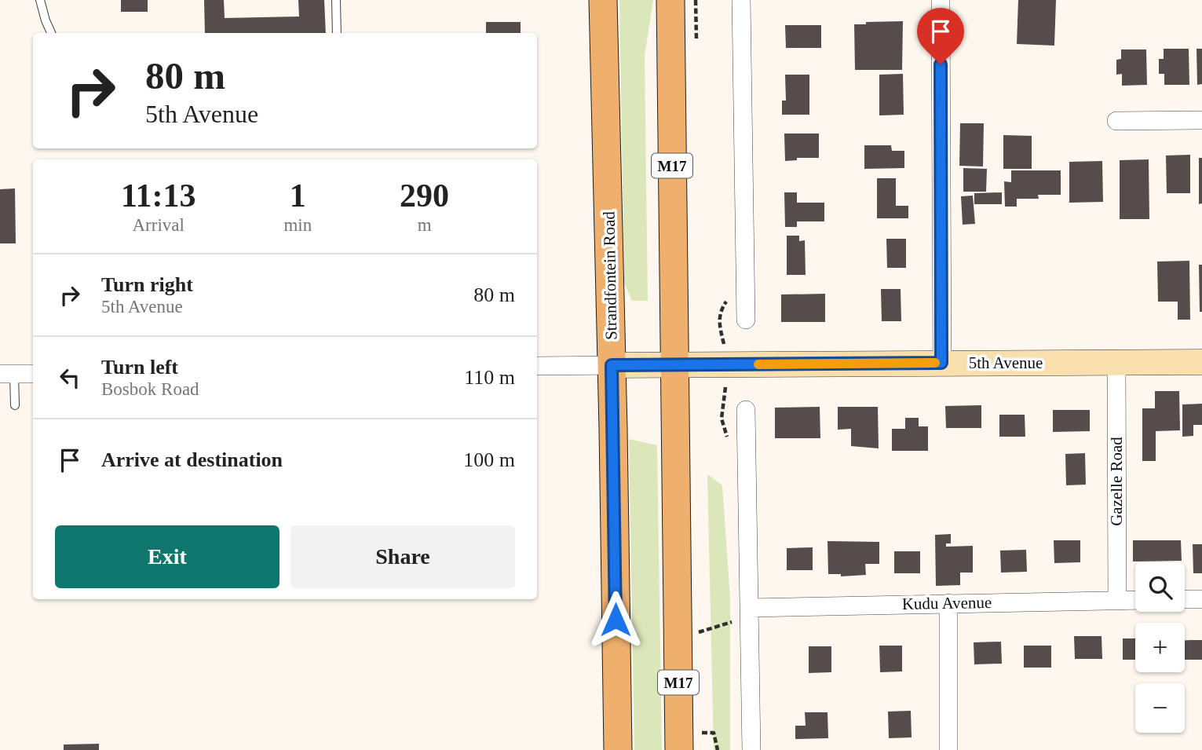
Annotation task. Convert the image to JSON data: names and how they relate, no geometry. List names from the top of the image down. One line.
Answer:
{"streets":{"main road":["M17","Strandfontein Road","5th Avenue"],"street":["Gazelle Road","Kudu Avenue"]},"crossings":[["M17","5th Avenue"],["Strandfontein Road","5th Avenue"],["5th Avenue","Gazelle Road"],["Gazelle Road","Kudu Avenue"]],"page":{"turn":["80 m","5th Avenue"],"eta":["11:13","Arrival","1","min","290","m"],"list":[{"name":"Turn right","note":"5th Avenue","value":"80 m"},{"name":"Turn left","note":"Bosbok Road","value":"110 m"},{"name":"Arrive at destination","value":"100 m"}],"buttons":["Exit","Share"],"map_buttons":["+","−"]}}
